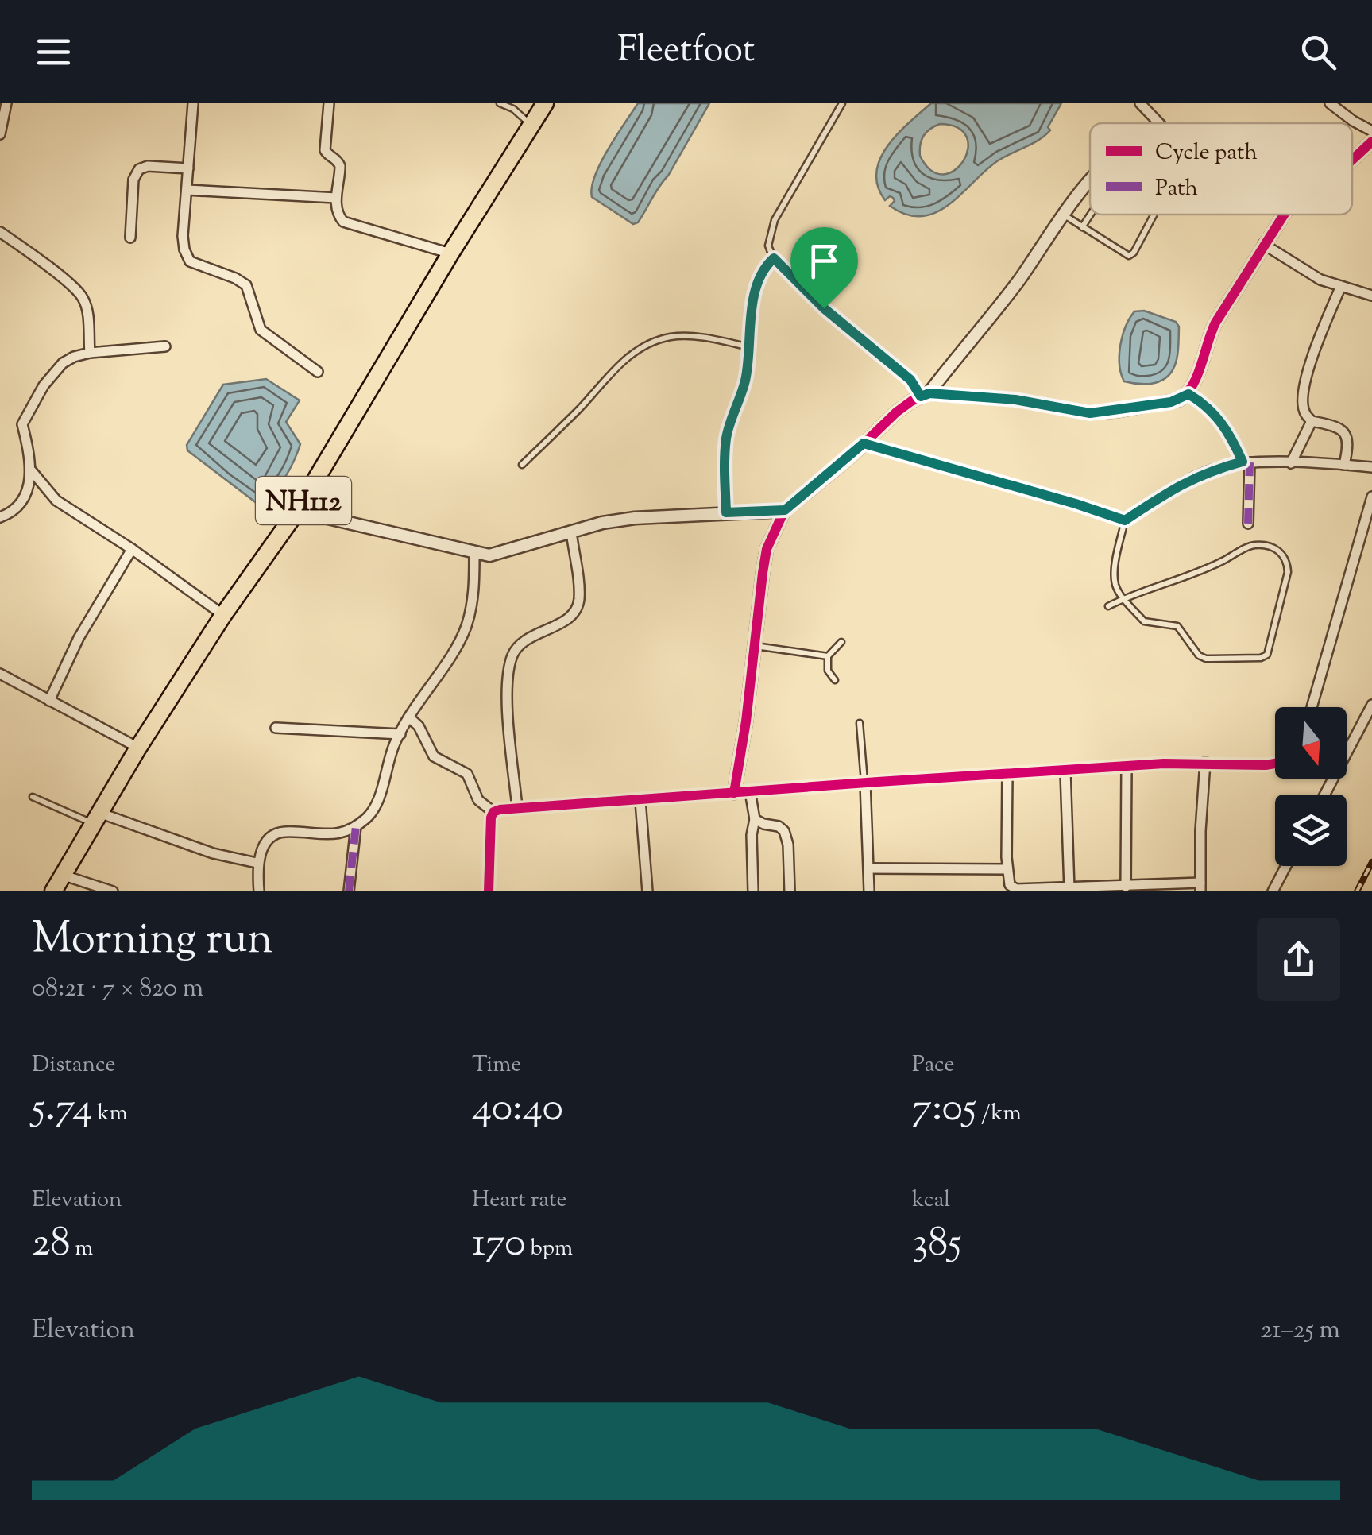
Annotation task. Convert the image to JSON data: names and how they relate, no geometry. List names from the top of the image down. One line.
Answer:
{"streets":{"highway":["NH112"]},"legend":["Cycle path","Path"],"north":"bottom","page":{"header":"Fleetfoot","heading":["Morning run","08:21 · 7 × 820 m"],"stats":[["Distance","5.74 km"],["Time","40:40"],["Pace","7:05 /km"],["Elevation","28 m"],["Heart rate","170 bpm"],["kcal","385"]],"chart":["Elevation","21–25 m"]}}
